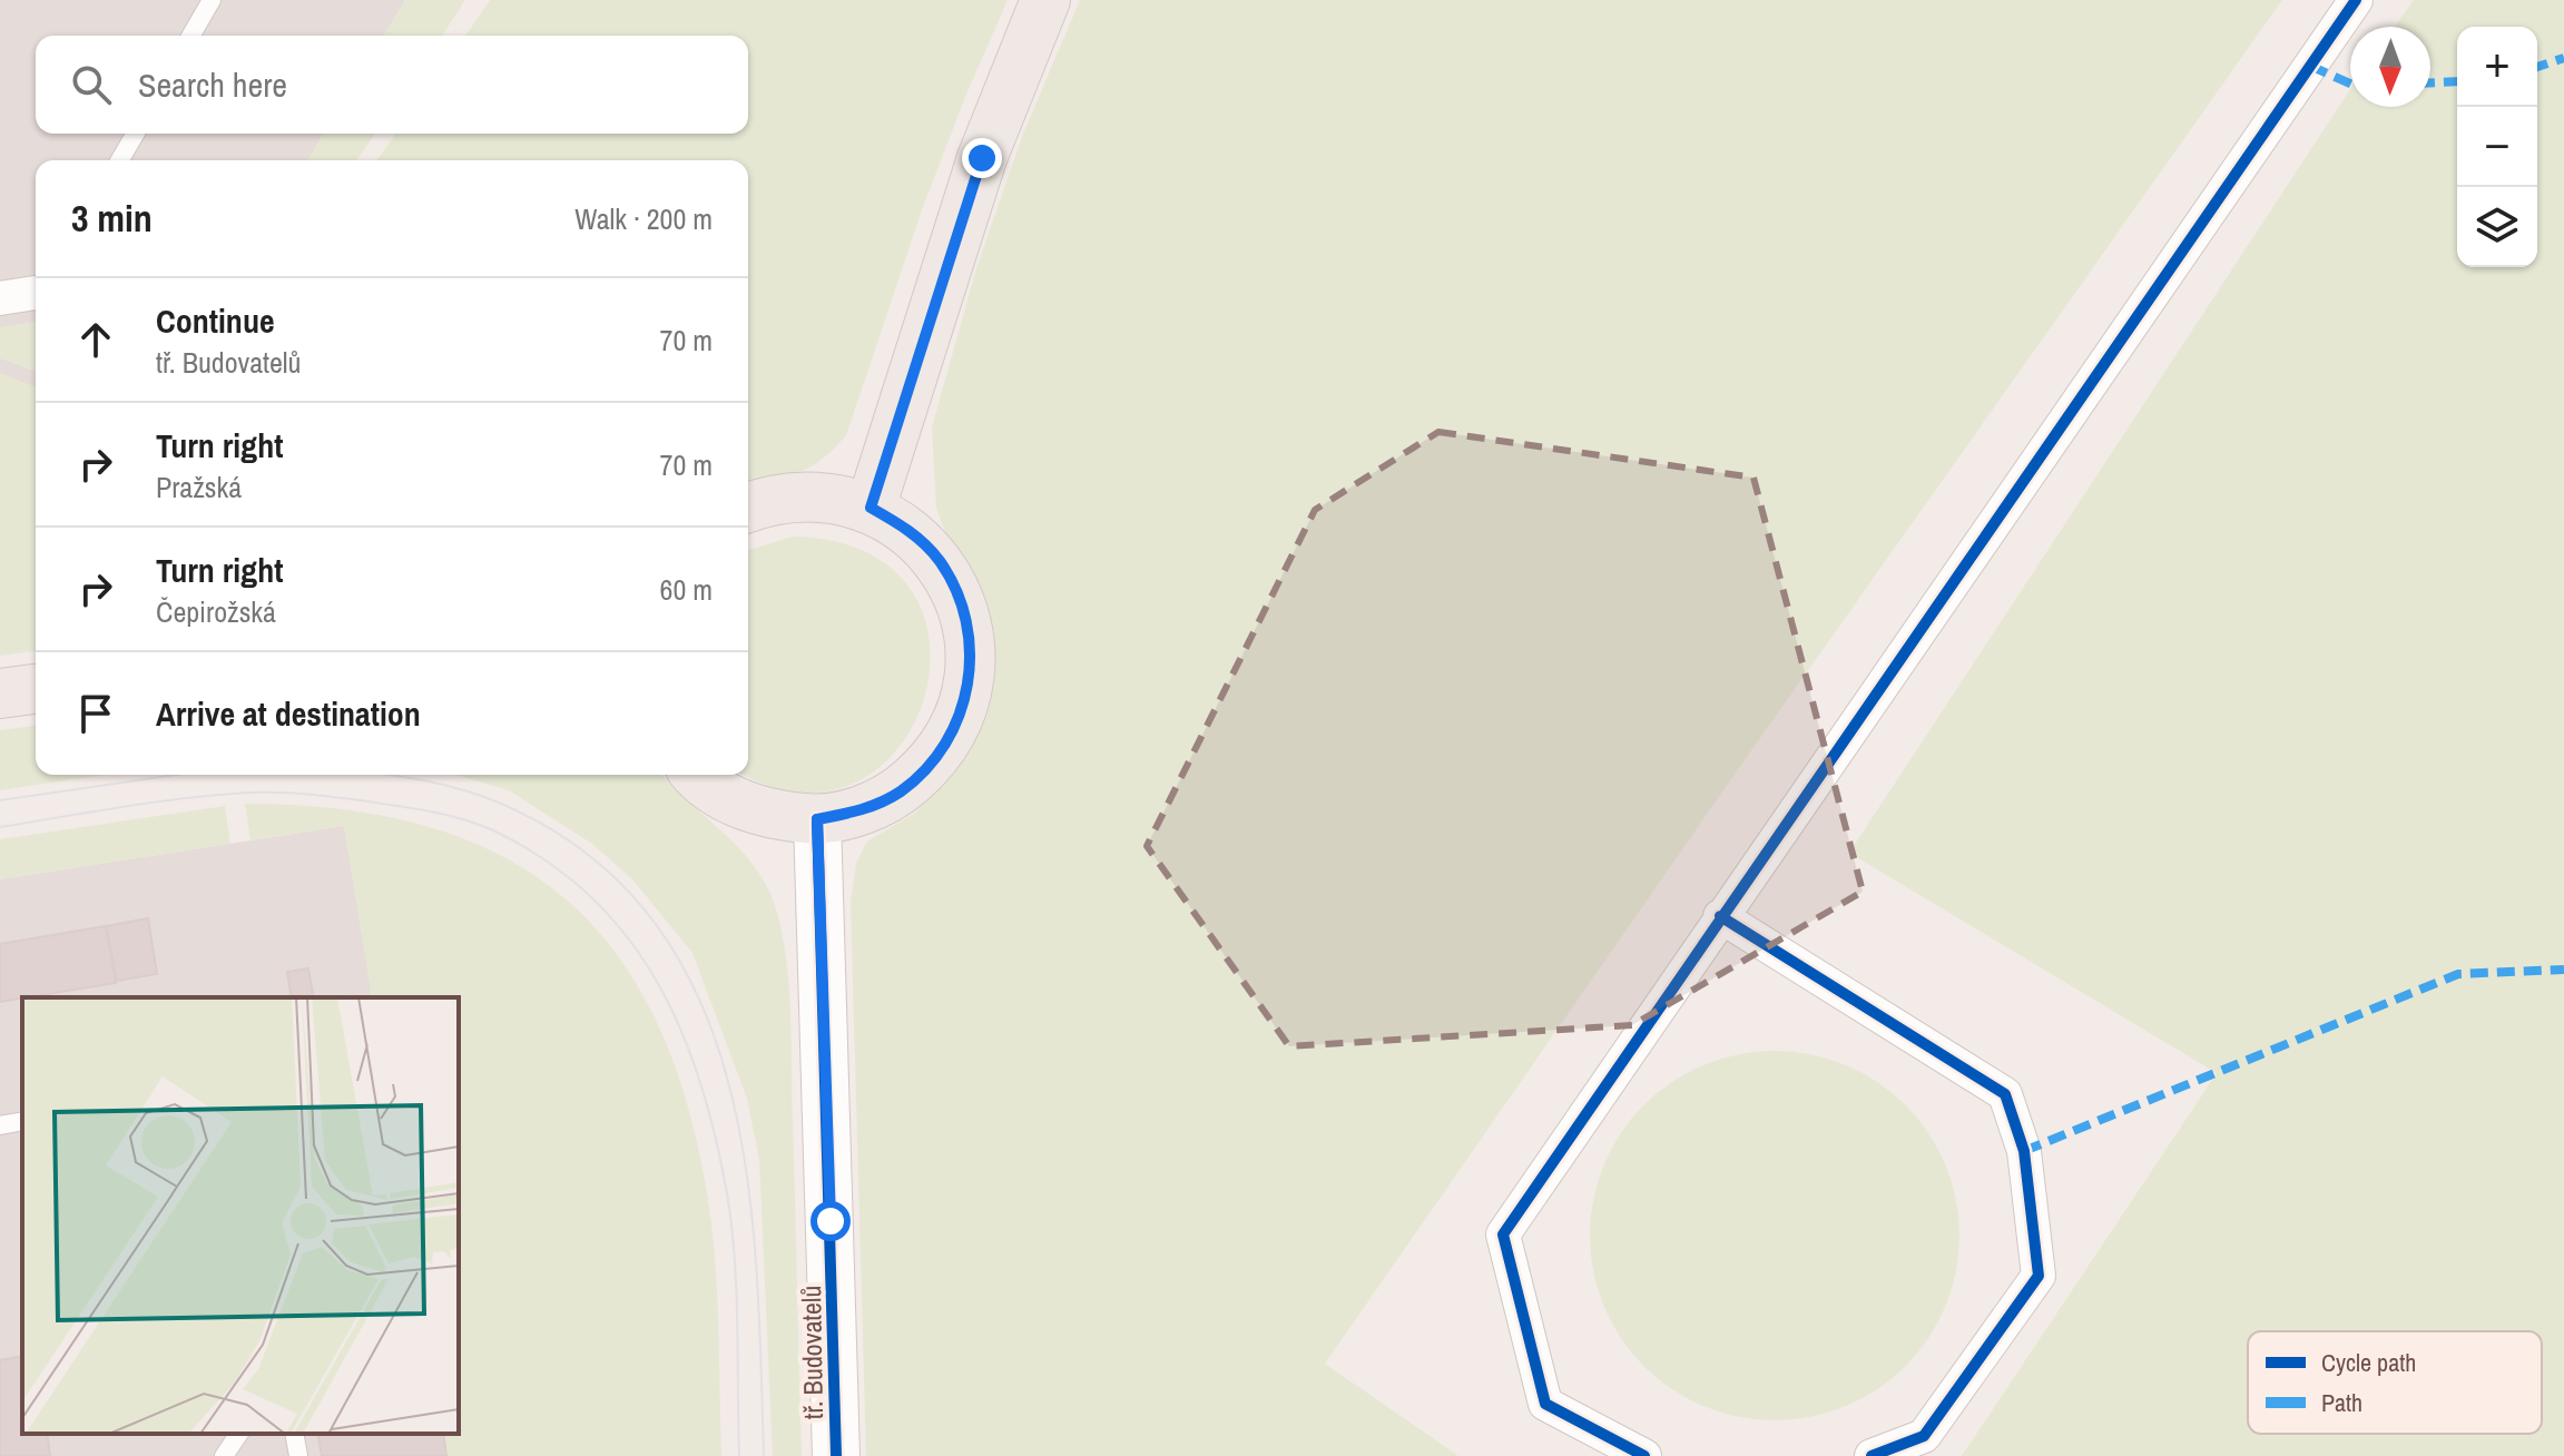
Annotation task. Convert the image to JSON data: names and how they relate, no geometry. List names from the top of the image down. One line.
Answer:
{"streets":{"street":["tř. Budovatelů"]},"legend":["Cycle path","Path"],"north":"bottom","page":{"map_buttons":["+","−"],"search":"Search here","heading":["3 min","Walk · 200 m"],"list":[["Continue","tř. Budovatelů","70 m"],["Turn right","Pražská","70 m"],["Turn right","Čepirožská","60 m"],"Arrive at destination"]}}
